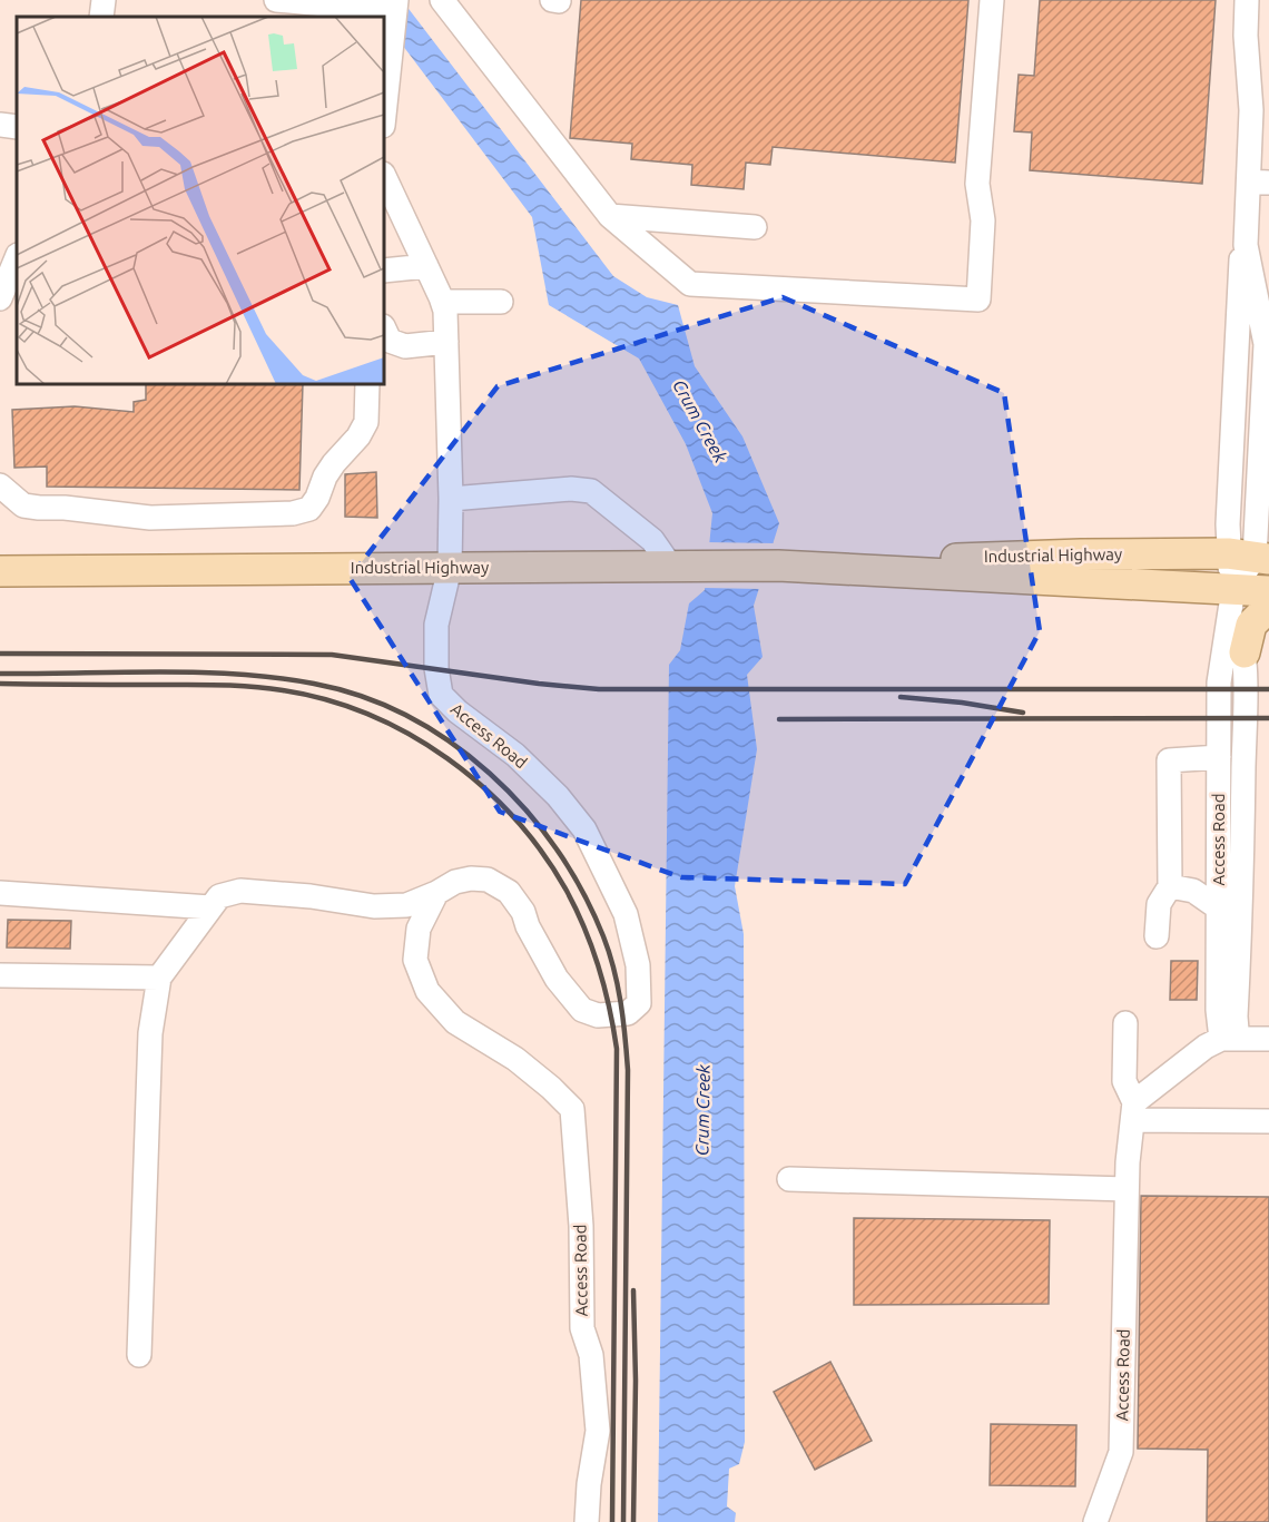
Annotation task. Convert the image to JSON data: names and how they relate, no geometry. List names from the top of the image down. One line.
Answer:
{"streets":{"main road":["Industrial Highway"],"lane":["Access Road"]},"crossings":[["Industrial Highway","Access Road"]],"water":["Crum Creek"]}
